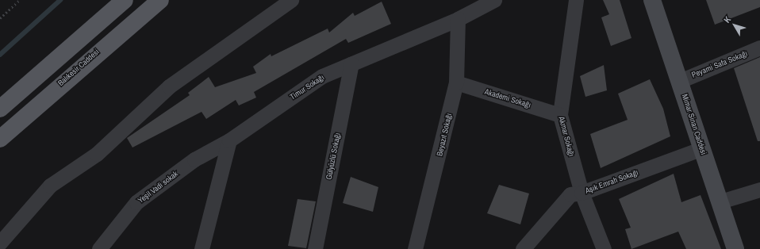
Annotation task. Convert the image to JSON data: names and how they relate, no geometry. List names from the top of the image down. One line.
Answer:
{"streets":{"main road":["Balıkesir Caddesi","Mimar Sinan Caddesi"],"street":["Peyami Safa Sokağı","Timur Sokağı","Akademi Sokağı","Beyazıt Sokağı","Akmar Sokağı","Gülyüzlü Sokağı","Aşık Emrah Sokağı","Yeşil Vadi sokak"]},"crossings":[["Peyami Safa Sokağı","Mimar Sinan Caddesi"],["Timur Sokağı","Beyazıt Sokağı"],["Timur Sokağı","Gülyüzlü Sokağı"],["Timur Sokağı","Yeşil Vadi sokak"],["Akademi Sokağı","Beyazıt Sokağı"],["Akademi Sokağı","Akmar Sokağı"],["Mimar Sinan Caddesi","Aşık Emrah Sokağı"],["Akmar Sokağı","Aşık Emrah Sokağı"]],"north":"top left"}
